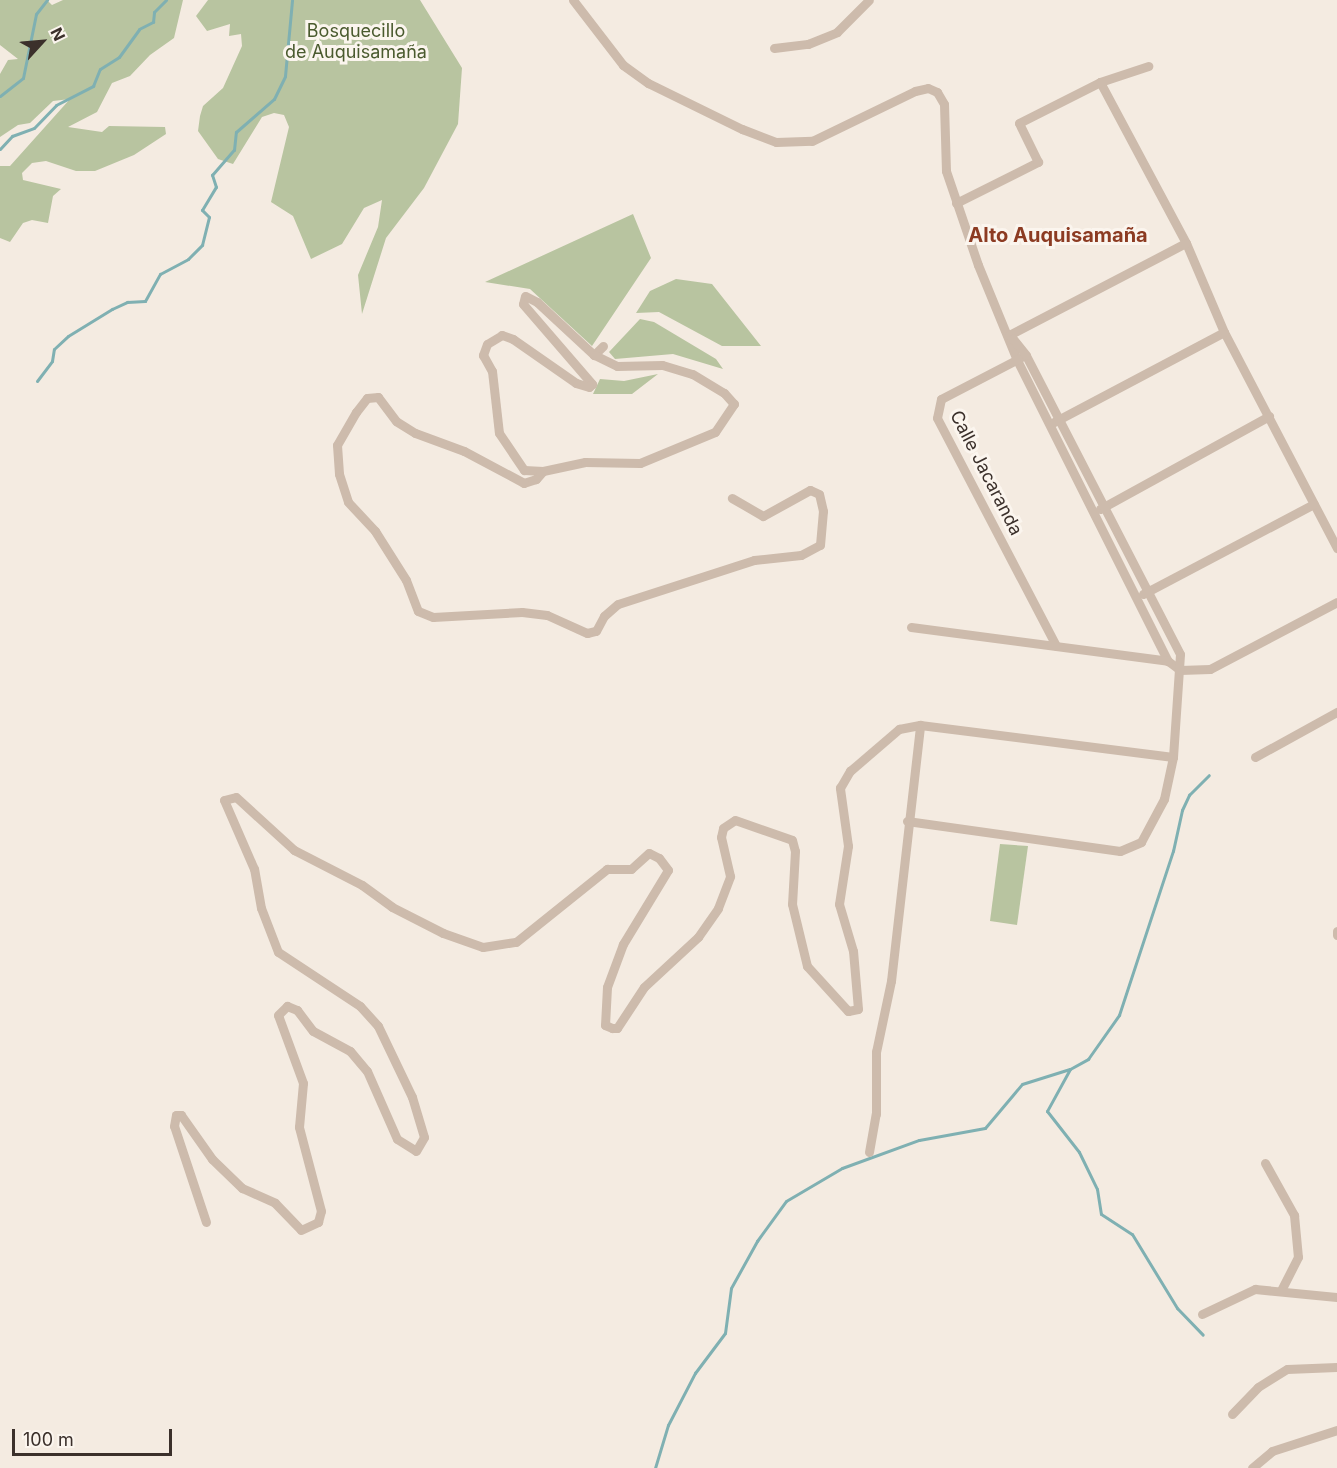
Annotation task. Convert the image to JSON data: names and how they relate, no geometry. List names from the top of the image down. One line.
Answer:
{"streets":{"street":["Calle Jacaranda"]},"districts":["Alto Auquisamaña"],"parks":["Bosquecillo de Auquisamaña"],"scale_bar":"100 m","north":"top right"}
